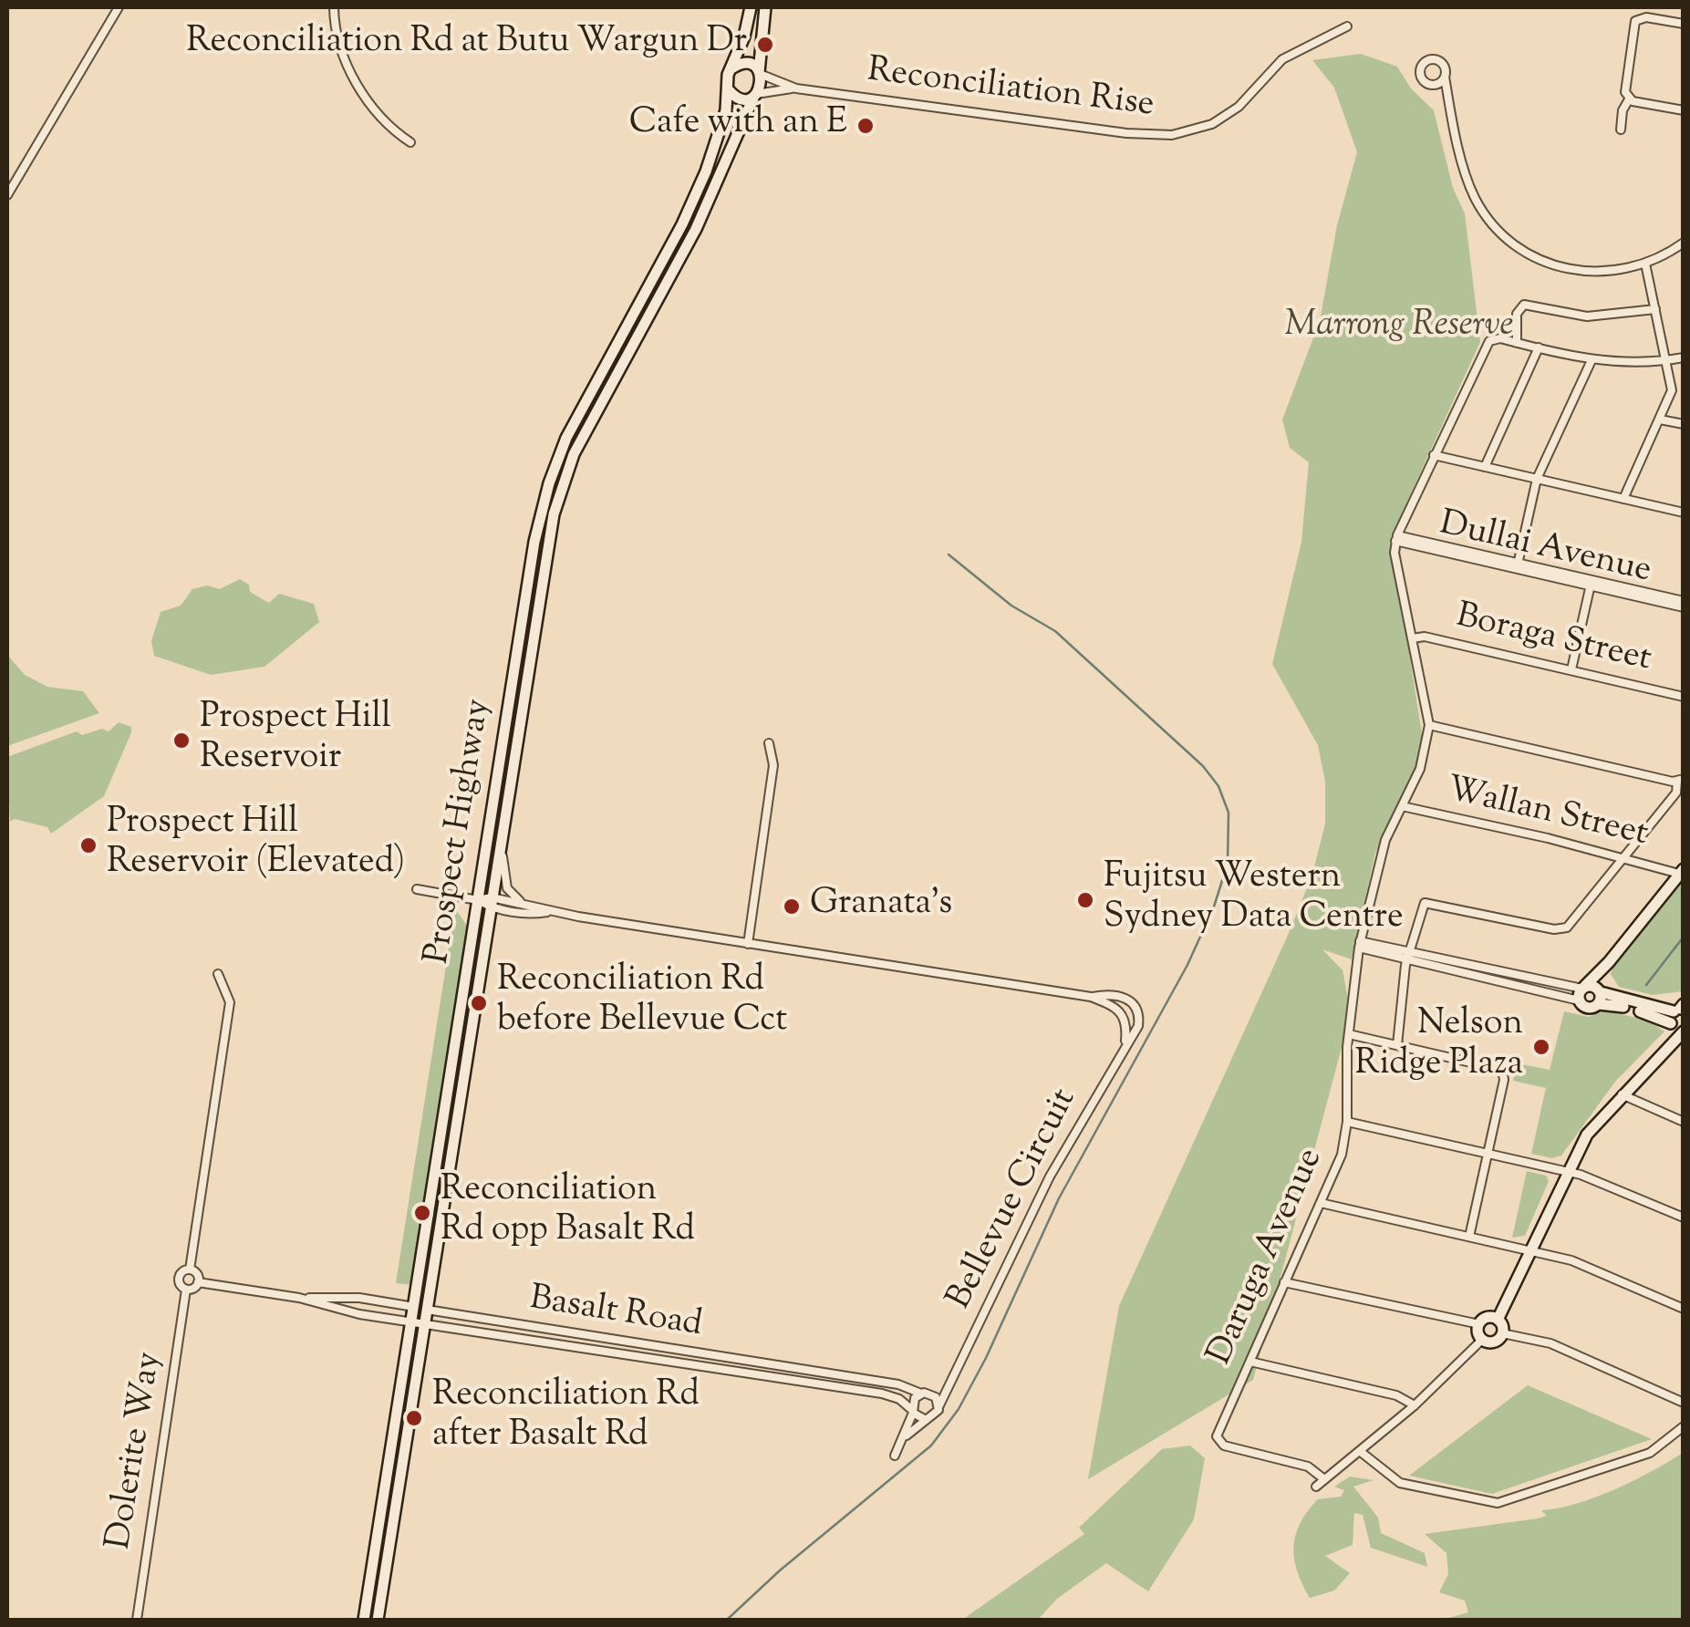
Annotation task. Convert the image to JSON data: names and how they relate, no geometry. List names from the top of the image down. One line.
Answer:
{"streets":{"main road":["Prospect Highway"],"street":["Reconciliation Rise","Dullai Avenue","Boraga Street","Wallan Street","Bellevue Circuit","Daruga Avenue","Basalt Road","Dolerite Way"]},"crossings":[["Reconciliation Rise","Prospect Highway"],["Dullai Avenue","Daruga Avenue"],["Boraga Street","Daruga Avenue"],["Wallan Street","Daruga Avenue"],["Prospect Highway","Bellevue Circuit"],["Prospect Highway","Basalt Road"],["Bellevue Circuit","Basalt Road"],["Basalt Road","Dolerite Way"]],"parks":["Marrong Reserve"],"places":["Reconciliation Rd at Butu Wargun Dr","Cafe with an E","Prospect Hill Reservoir","Prospect Hill Reservoir (Elevated)","Fujitsu Western Sydney Data Centre","Granata's","Reconciliation Rd before Bellevue Cct","Nelson Ridge Plaza","Reconciliation Rd opp Basalt Rd","Reconciliation Rd after Basalt Rd"]}
